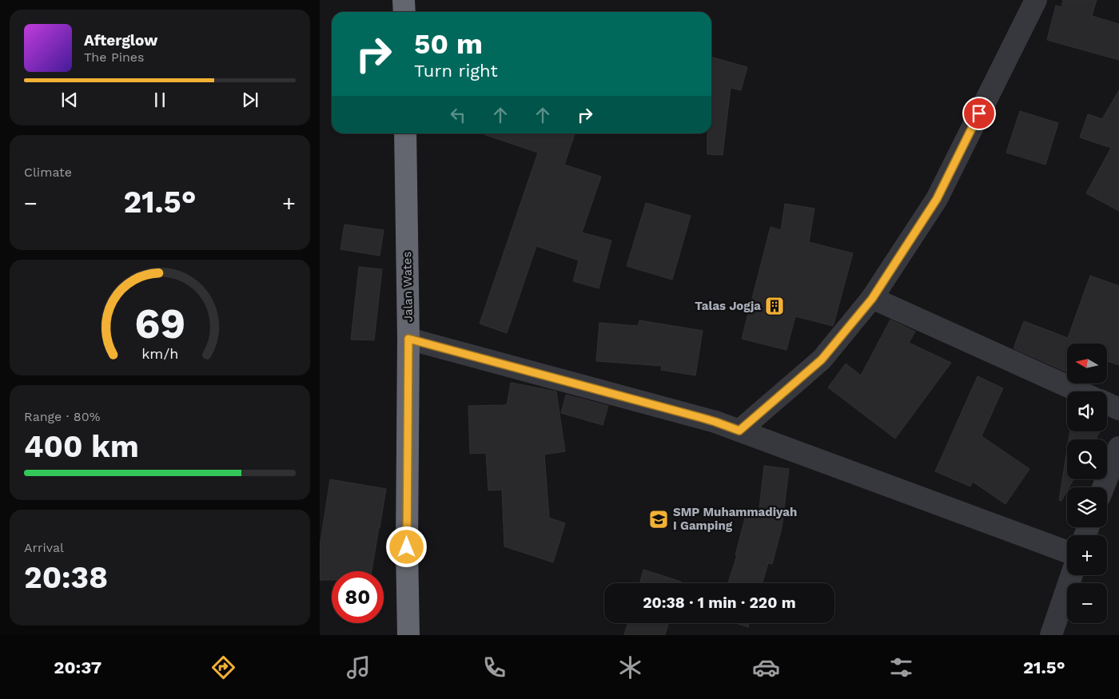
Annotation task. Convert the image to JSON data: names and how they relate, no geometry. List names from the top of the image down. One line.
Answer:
{"streets":{"highway":["Jalan Wates"]},"places":{"building":["Talas Jogja"],"school or university":["SMP Muhammadiyah I Gamping"]},"north":"left","page":{"turn":["50 m","Turn right"],"song":["Afterglow","The Pines"],"tile":["Climate",["Range · 80%","400 km"],["Arrival","20:38"]],"heat":["−","21.5°","+"],"map_buttons":["+","−"],"limit":"80","trip":"20:38 · 1 min · 220 m","tabs":["20:37","21.5°"],"gauge":["69","km/h"]}}
